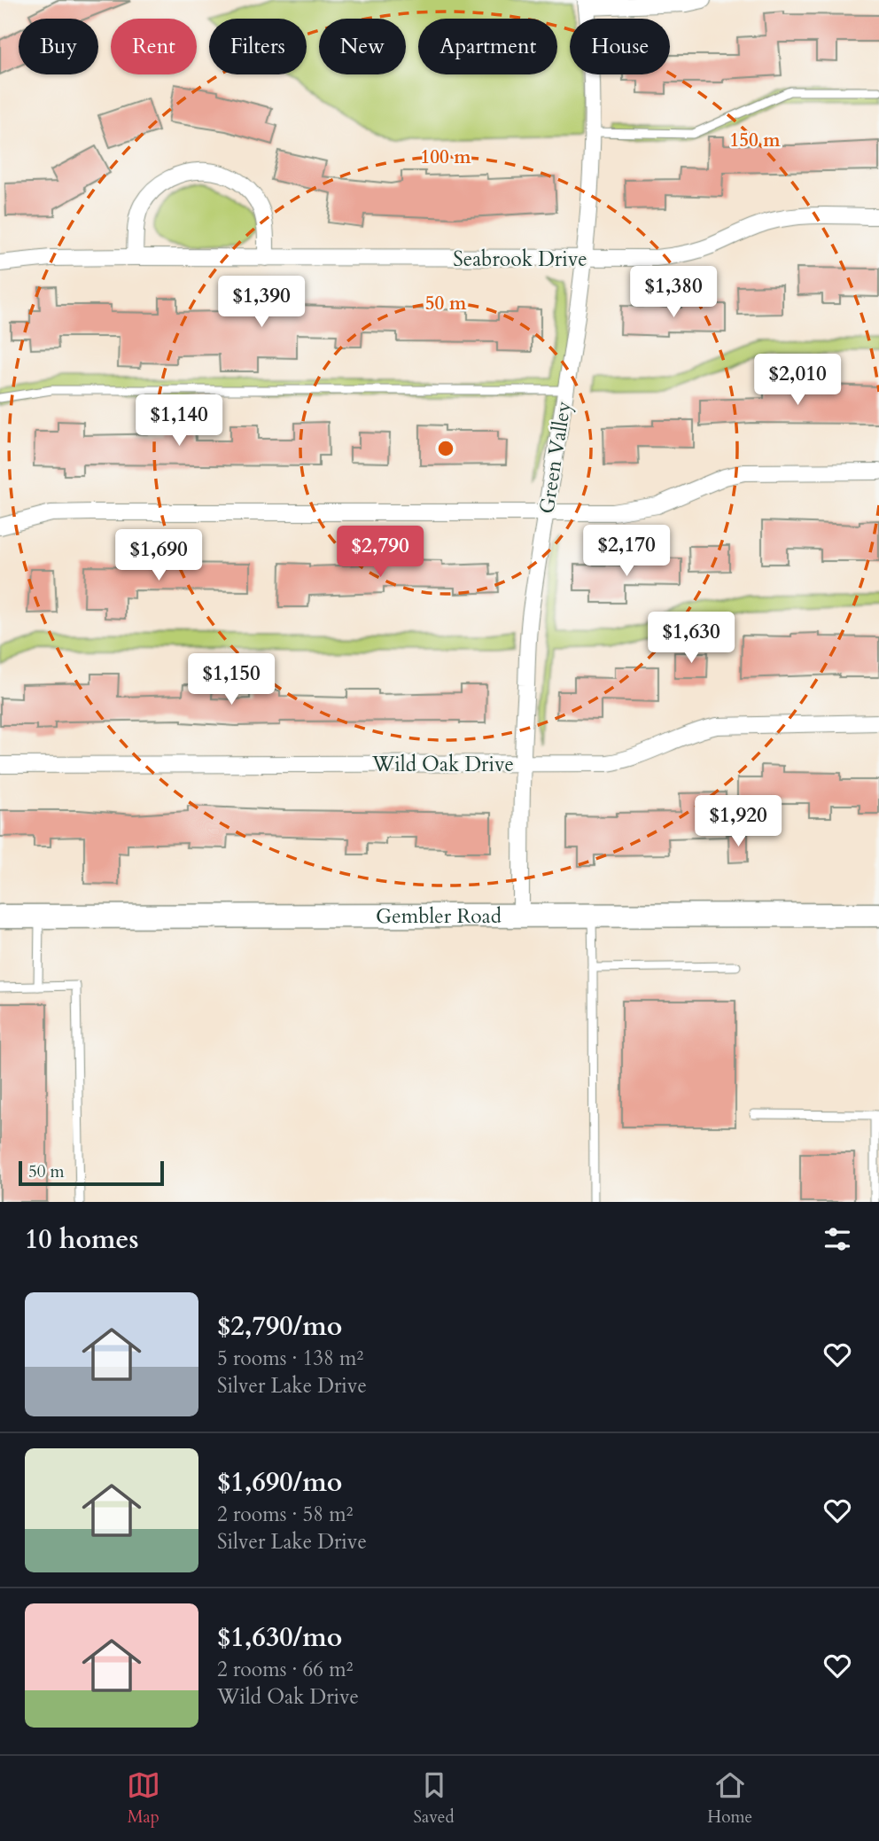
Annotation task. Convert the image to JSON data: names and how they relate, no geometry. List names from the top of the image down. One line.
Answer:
{"streets":{"main road":["Gembler Road"],"street":["Seabrook Drive","Green Valley","Wild Oak Drive"]},"crossings":[["Seabrook Drive","Green Valley"],["Green Valley","Wild Oak Drive"],["Green Valley","Gembler Road"]],"scale_bar":"50 m","page":{"chip":["Buy","Rent","Filters","New","Apartment","House"],"price":["$1,380","$1,390","$2,010","$1,140","$2,170","$2,790","$1,690","$1,630","$1,150","$1,920"],"scale":"50 m","heading":"10 homes","list":[{"name":"$2,790/mo","note":"5 rooms · 138 m² · Silver Lake Drive"},{"name":"$1,690/mo","note":"2 rooms · 58 m² · Silver Lake Drive"},{"name":"$1,630/mo","note":"2 rooms · 66 m² · Wild Oak Drive"}],"tabs":["Map","Saved","Home"]},"rings":["150 m","100 m","50 m"]}
